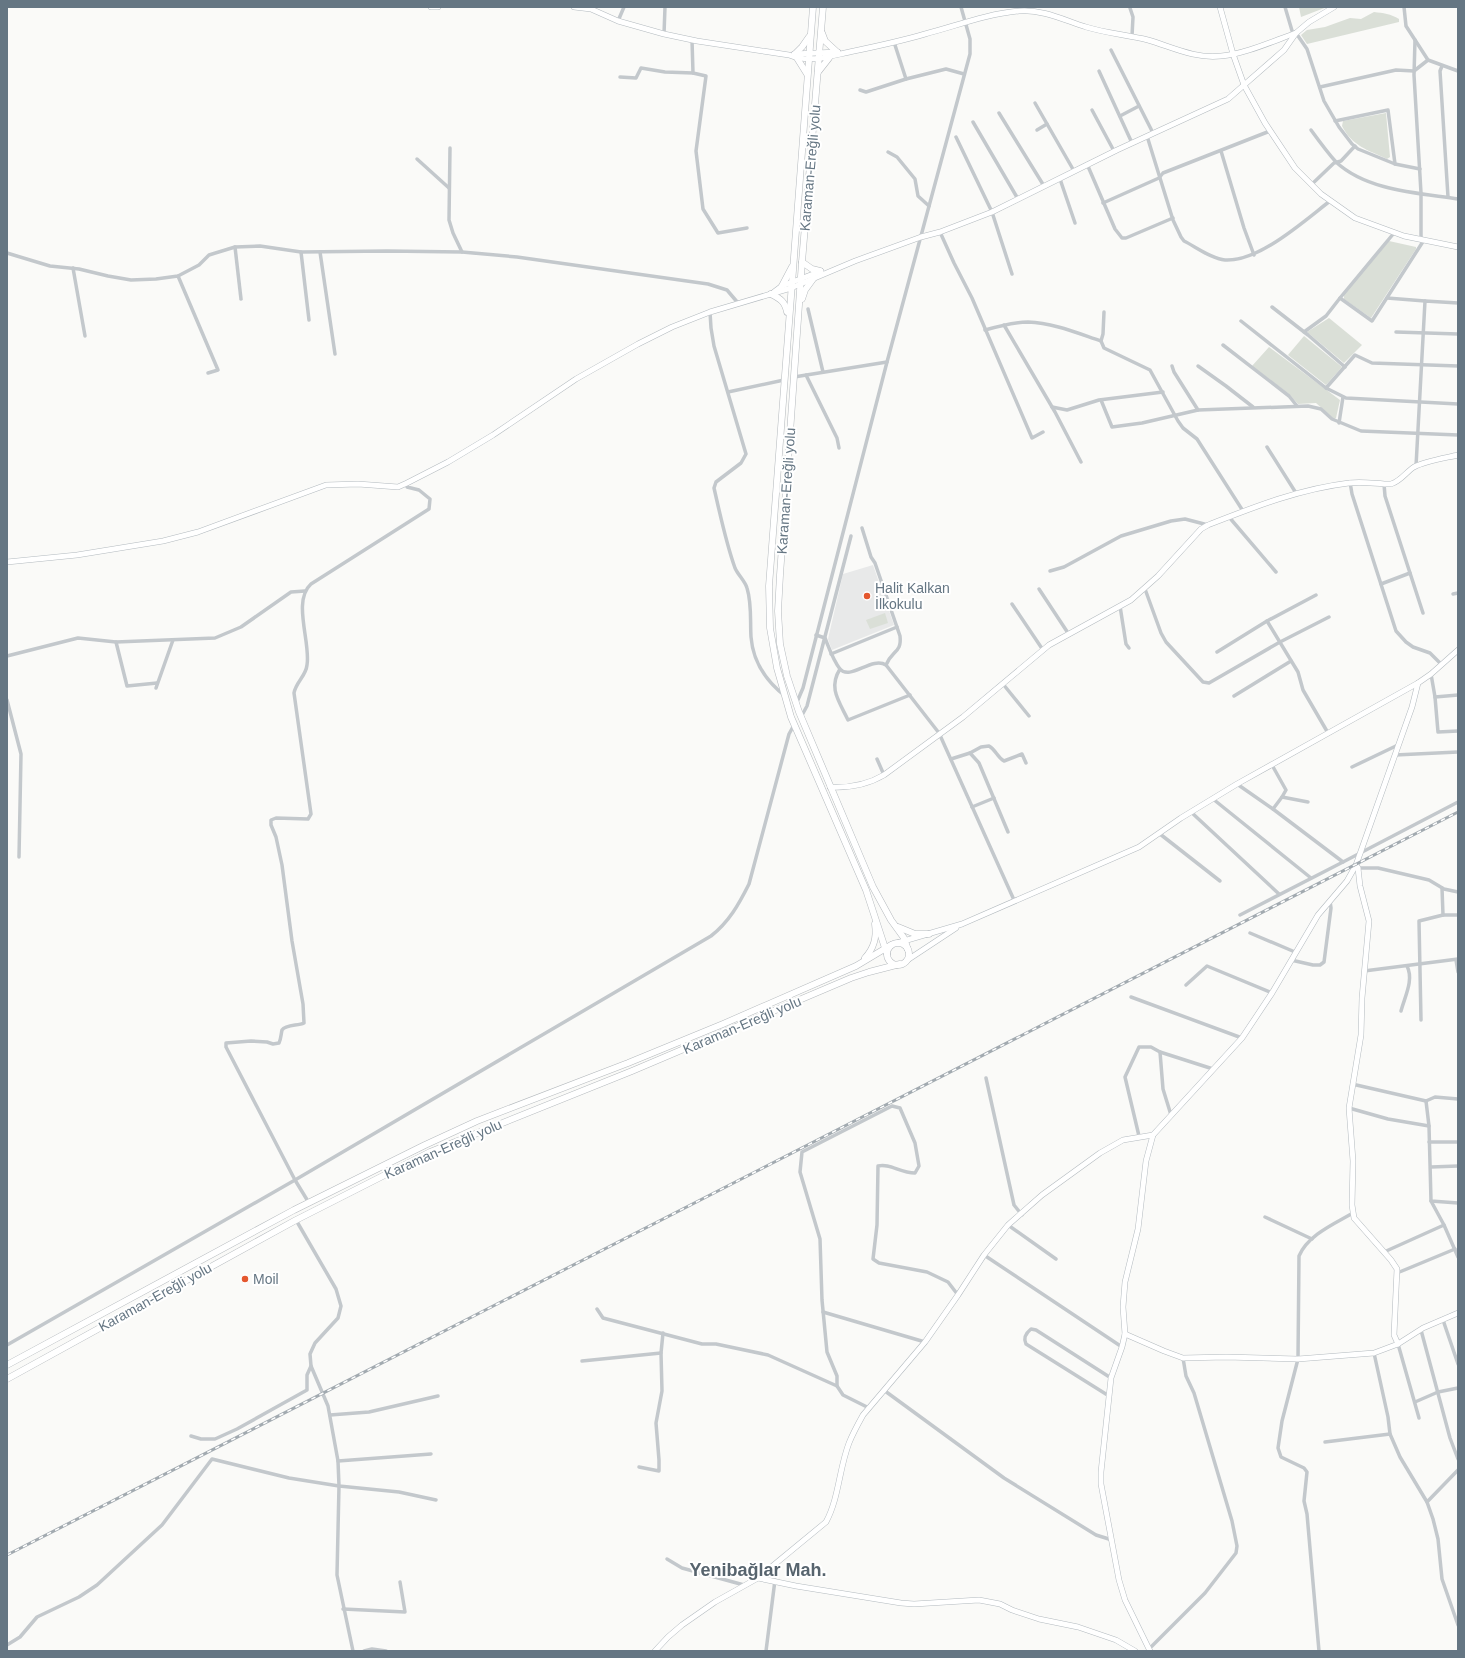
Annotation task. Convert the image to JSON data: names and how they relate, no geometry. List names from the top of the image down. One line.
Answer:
{"streets":{"highway":["Karaman-Ereğli yolu"]},"districts":["Yenibağlar Mah."],"places":["Halit Kalkan İlkokulu","Moil"]}
